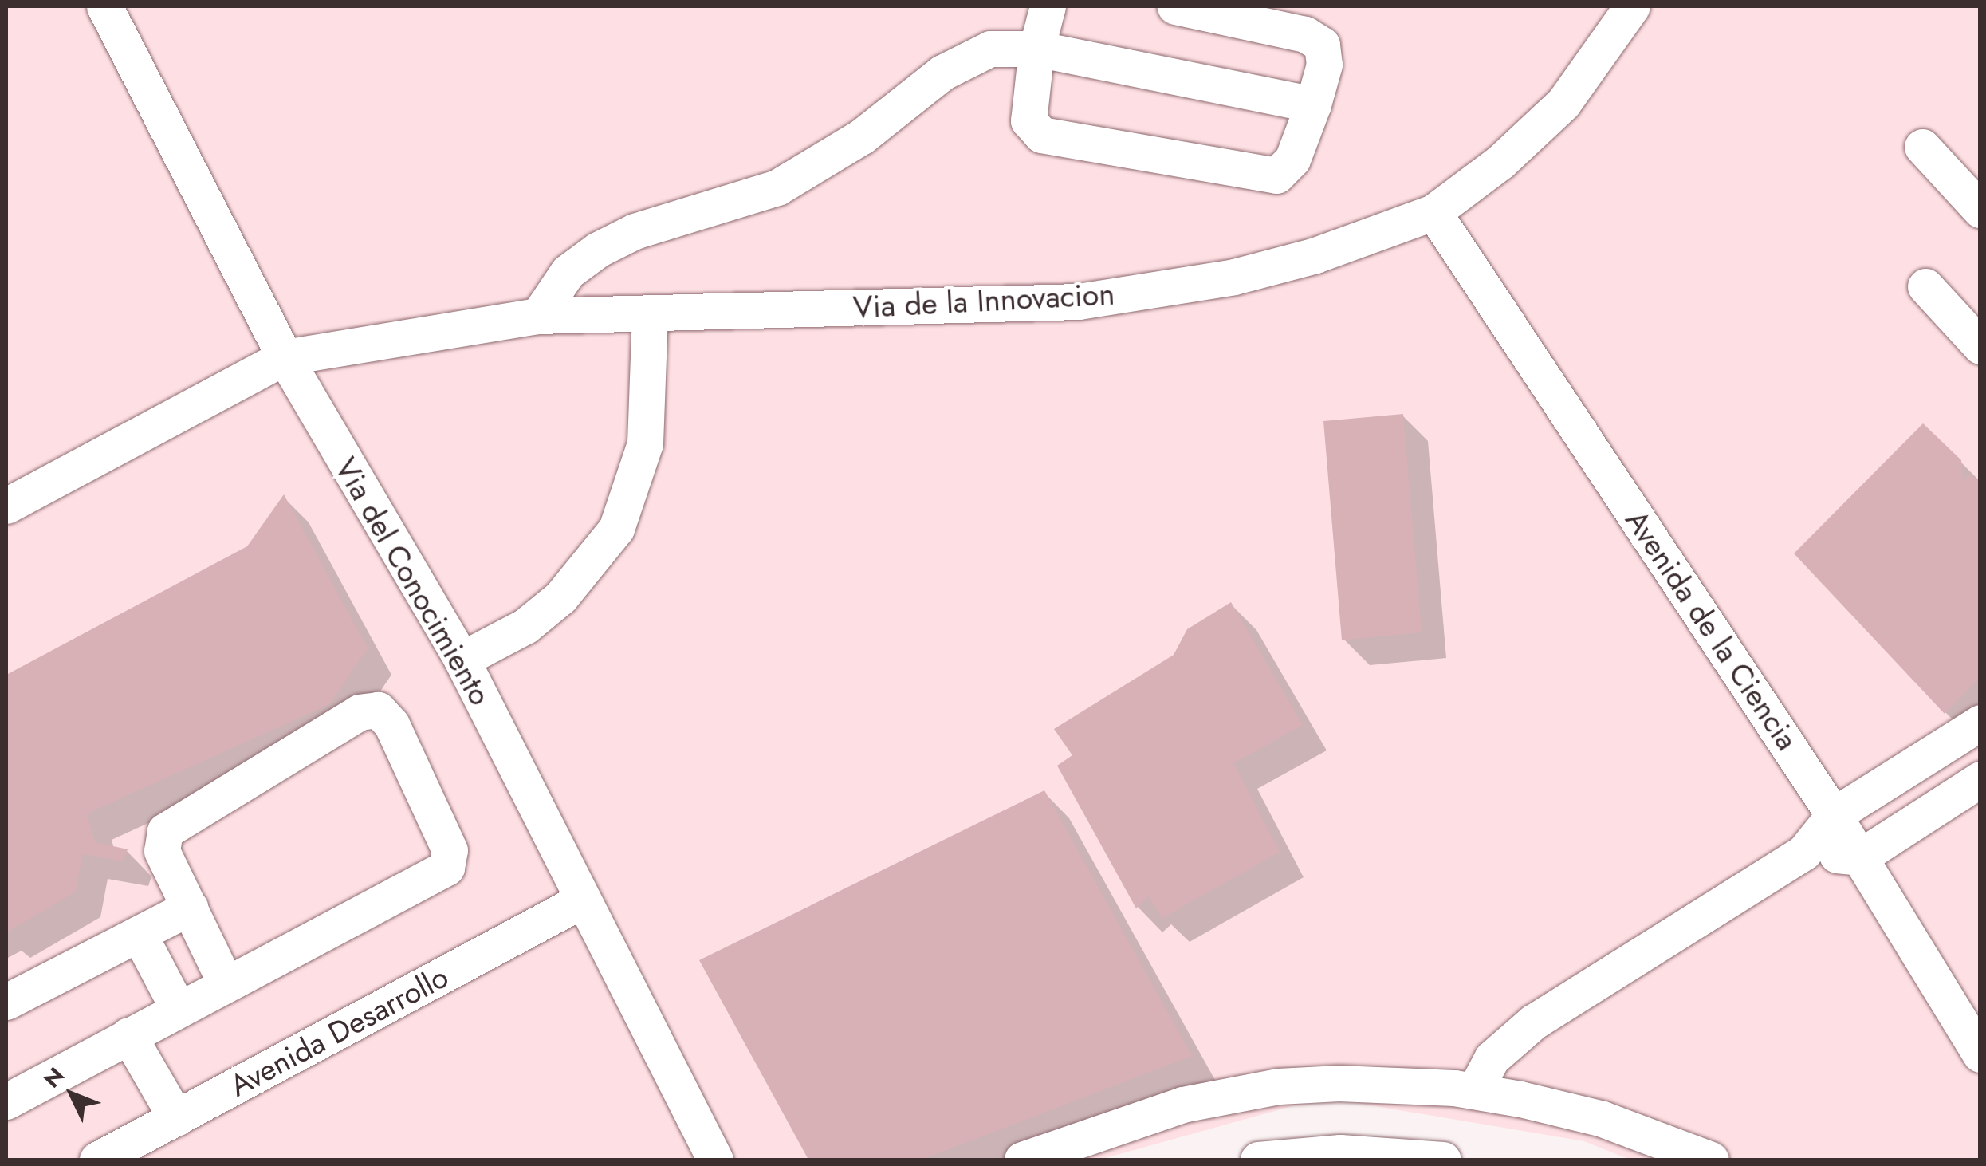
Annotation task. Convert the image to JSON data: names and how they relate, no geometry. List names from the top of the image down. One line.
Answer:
{"streets":{"street":["Via de la Innovacion","Via del Conocimiento","Avenida de la Ciencia","Avenida Desarrollo"]},"crossings":[["Via de la Innovacion","Via del Conocimiento"],["Via de la Innovacion","Avenida de la Ciencia"],["Via del Conocimiento","Avenida Desarrollo"]],"north":"top left"}
